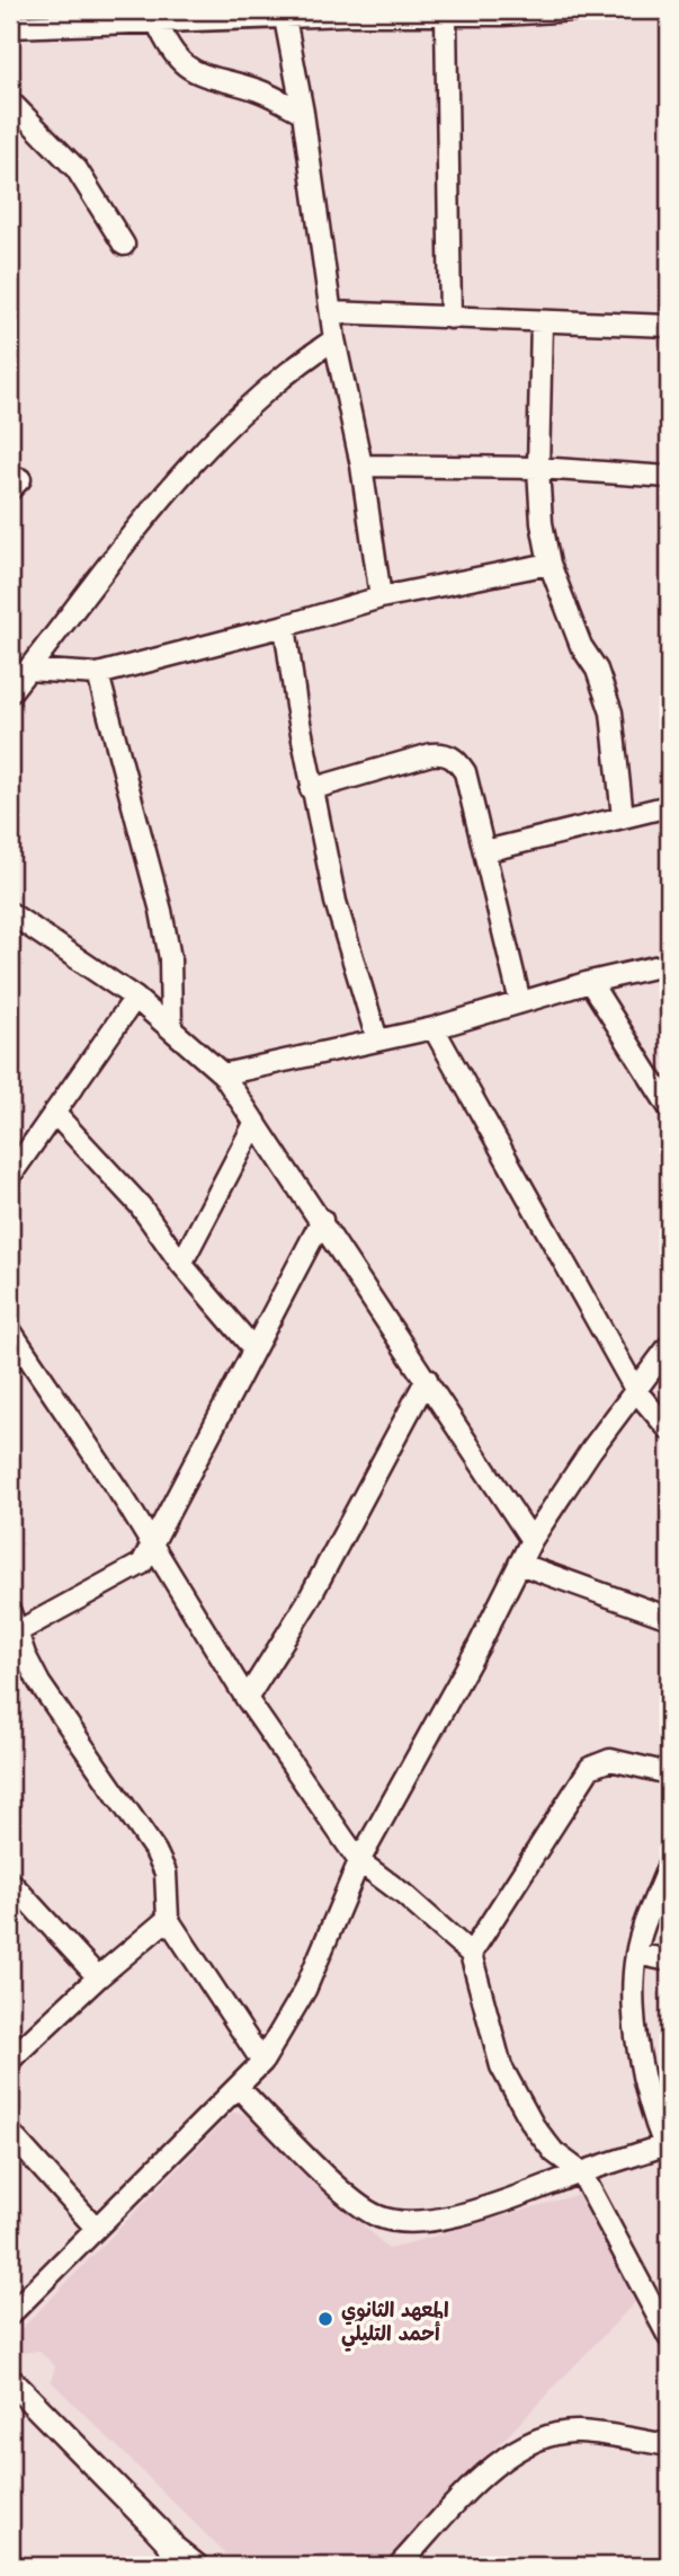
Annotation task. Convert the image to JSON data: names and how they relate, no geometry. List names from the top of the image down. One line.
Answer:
{"places":["المعهد الثانوي أحمد التليلي"]}
